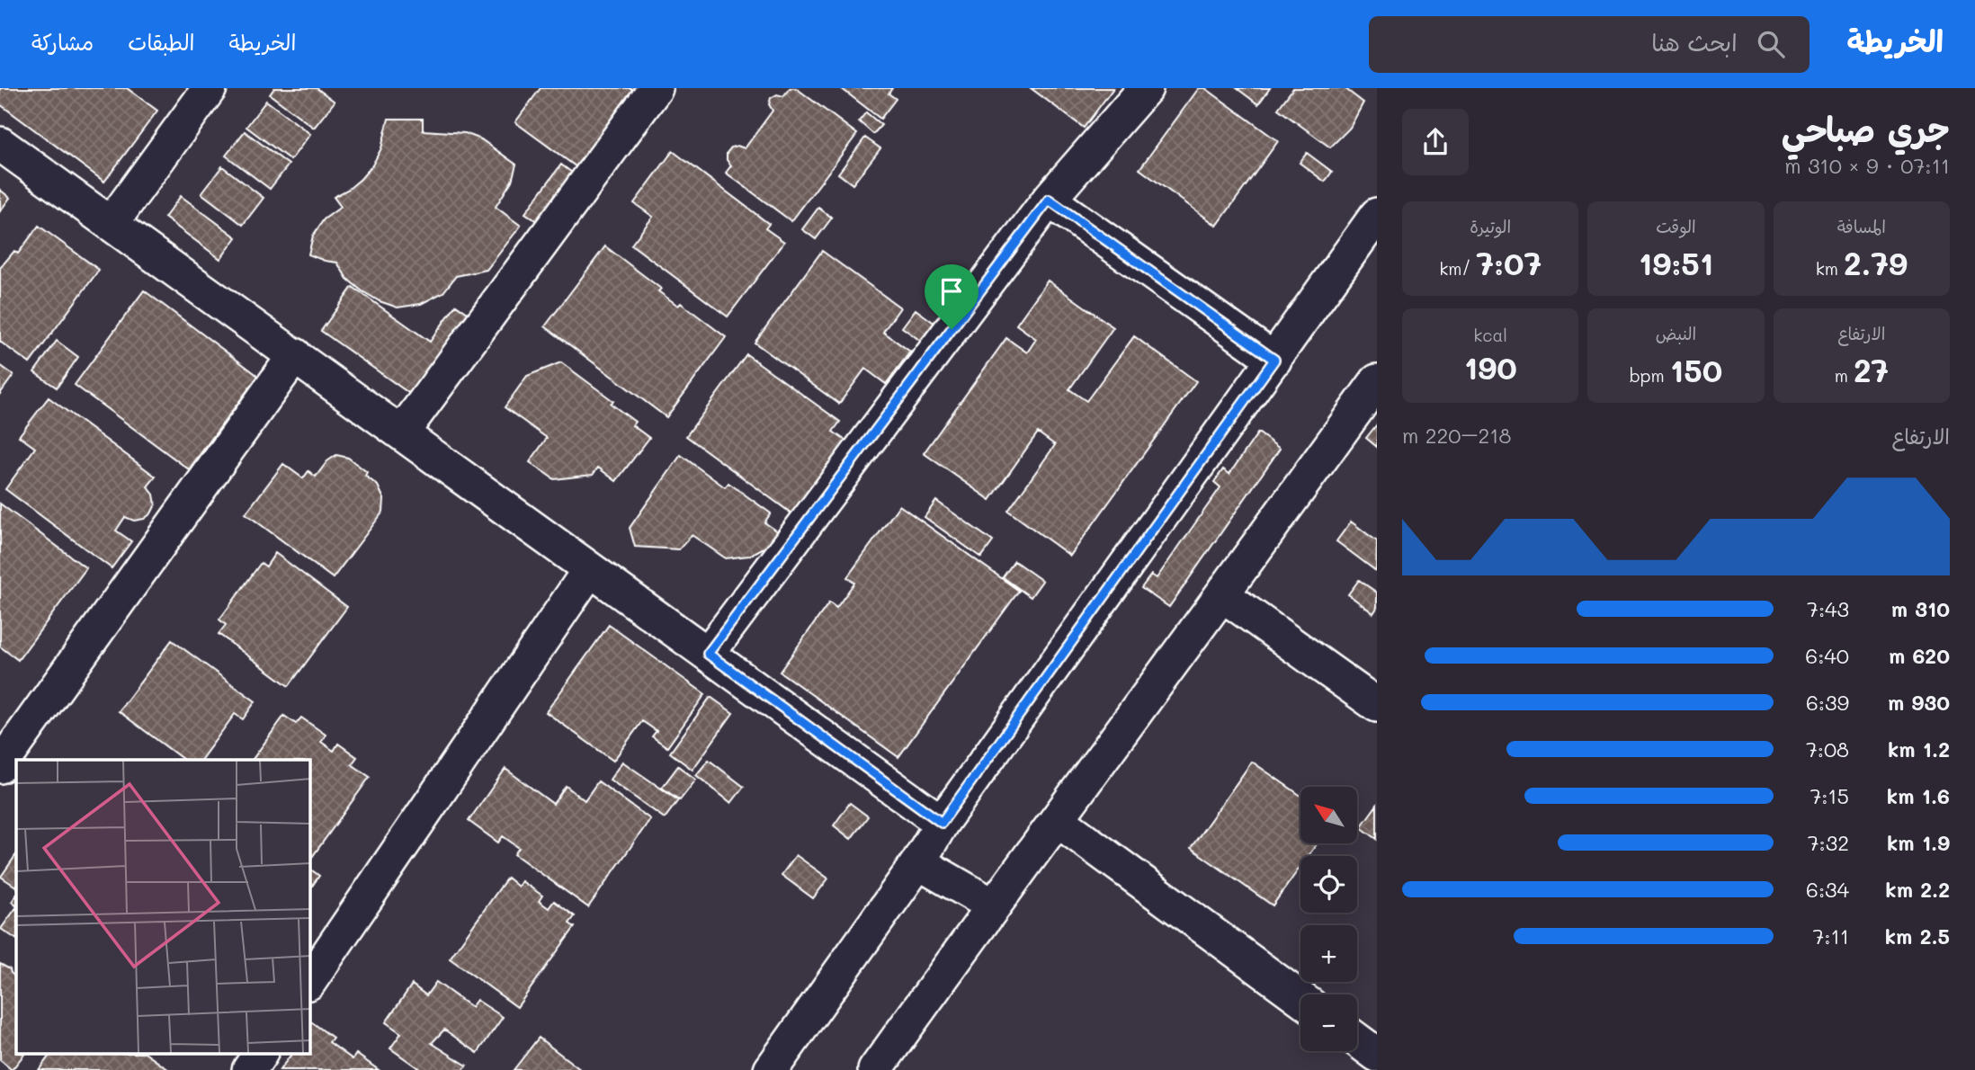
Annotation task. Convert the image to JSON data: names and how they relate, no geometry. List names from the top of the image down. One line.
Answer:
{"north":"top left","page":{"header":"الخريطة","search":"ابحث هنا","nav":["الخريطة","الطبقات","مشاركة"],"heading":["جري صباحي","07:11 · 9 × 310 m"],"stats":[["المسافة","2.79 km"],["الوقت","19:51"],["الوتيرة","7:07 /km"],["الارتفاع","27 m"],["النبض","150 bpm"],["kcal","190"]],"chart":["الارتفاع","218–220 m"],"list":[{"name":"310 m","note":"7:43"},{"name":"620 m","note":"6:40"},{"name":"930 m","note":"6:39"},{"name":"1.2 km","note":"7:08"},{"name":"1.6 km","note":"7:15"},{"name":"1.9 km","note":"7:32"},{"name":"2.2 km","note":"6:34"},{"name":"2.5 km","note":"7:11"}],"map_buttons":["+","−"]}}
